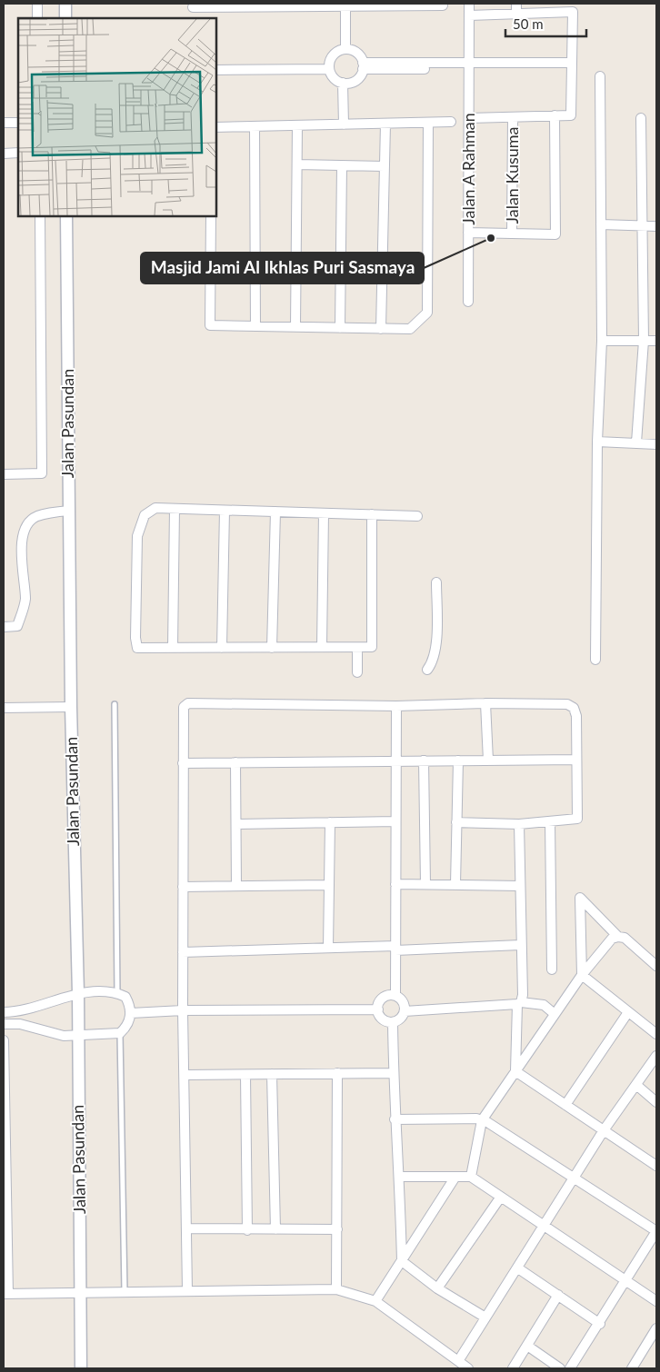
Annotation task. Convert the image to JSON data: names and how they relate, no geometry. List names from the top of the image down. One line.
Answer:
{"streets":{"street":["Jalan A Rahman","Jalan Kusuma","Jalan Pasundan"]},"places":["Masjid Jami Al Ikhlas Puri Sasmaya"],"scale_bar":"50 m"}
